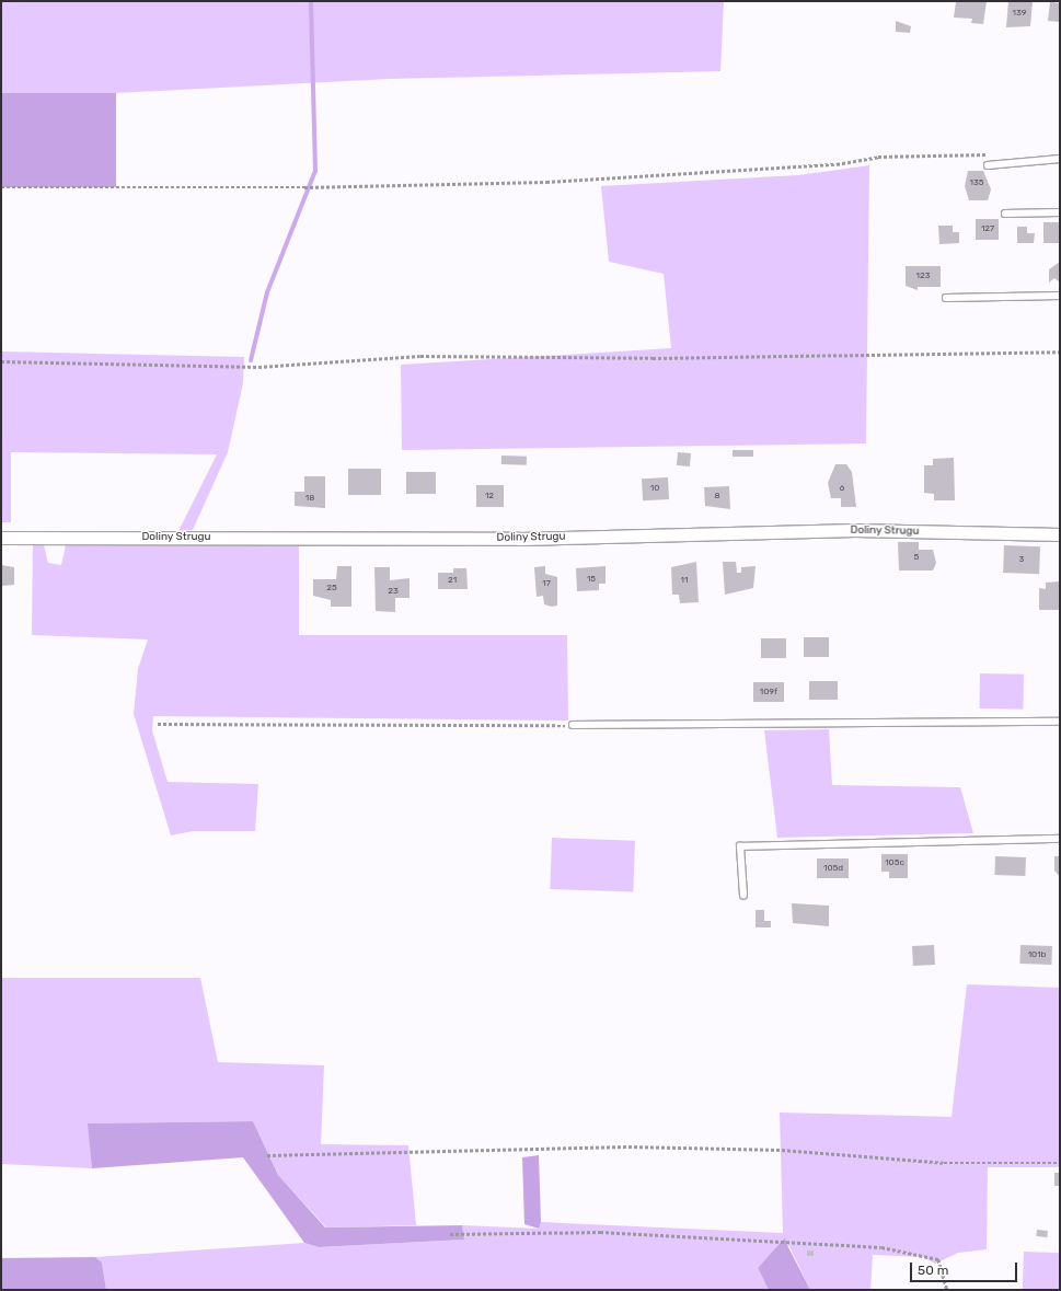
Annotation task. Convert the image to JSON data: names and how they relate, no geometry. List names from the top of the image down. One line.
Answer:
{"streets":{"street":["Doliny Strugu"]},"house_numbers":["139","135","127","123","10","6","12","8","18","5","3","15","21","11","17","25","23","109f","105c","105d","101b"],"scale_bar":"50 m"}
